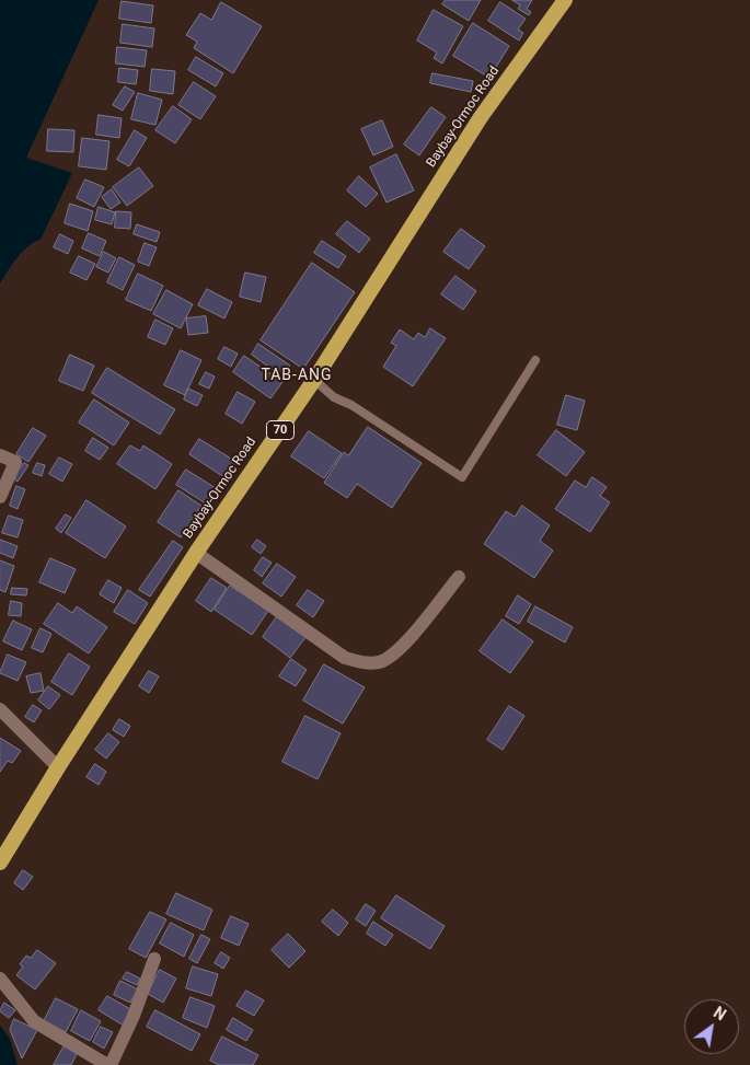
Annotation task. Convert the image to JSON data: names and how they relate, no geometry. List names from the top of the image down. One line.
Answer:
{"streets":{"highway":["Baybay-Ormoc Road","70"]},"districts":["TAB-ANG"],"north":"top right"}
